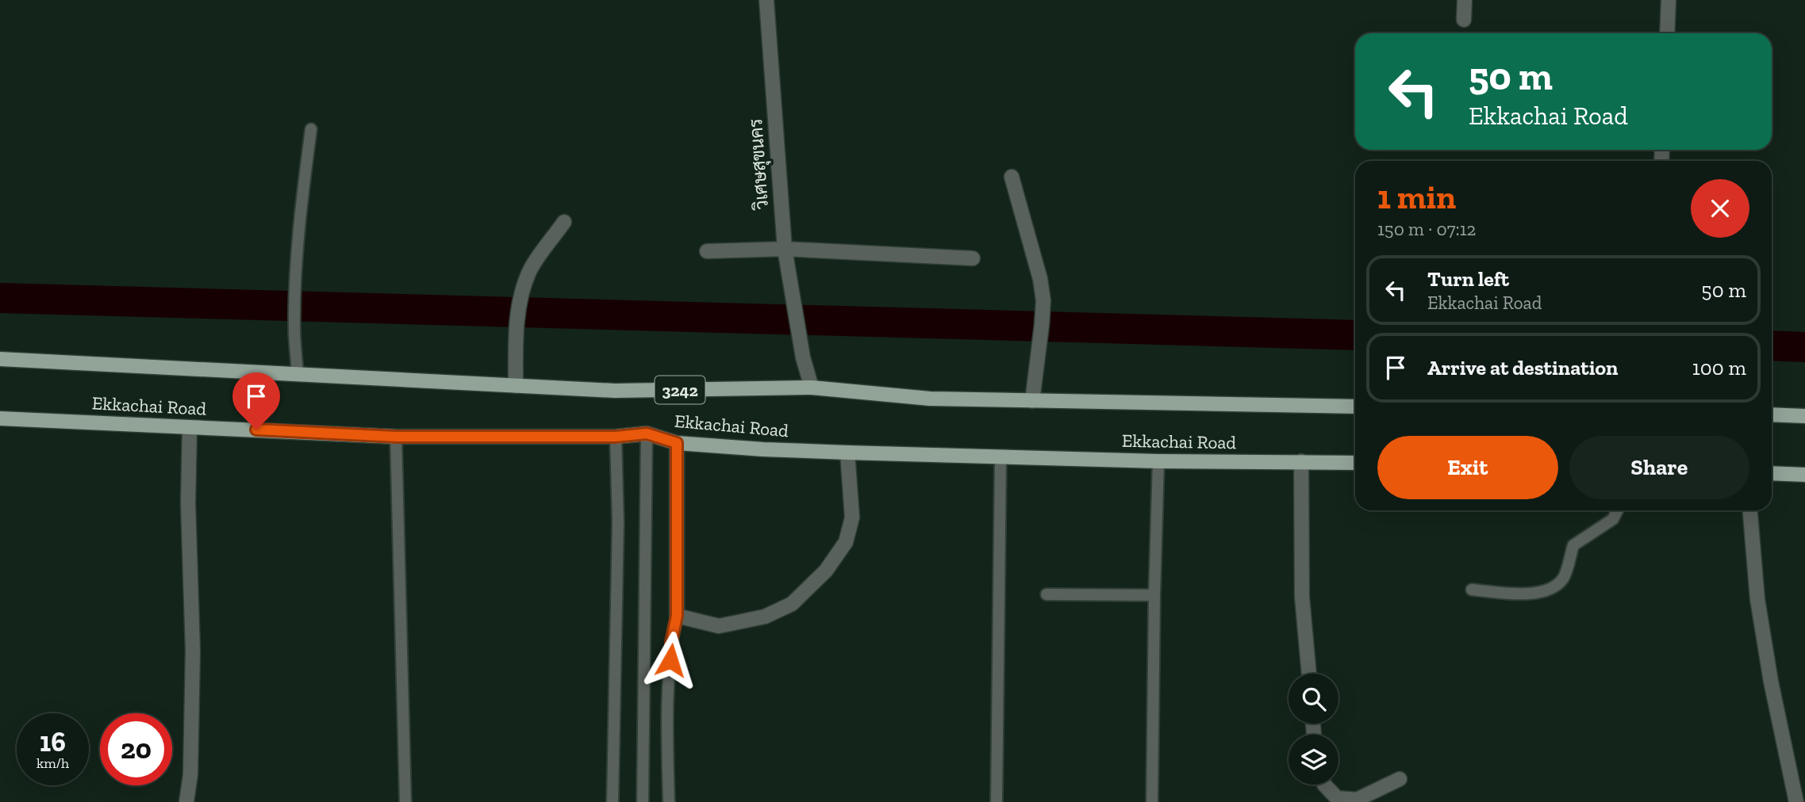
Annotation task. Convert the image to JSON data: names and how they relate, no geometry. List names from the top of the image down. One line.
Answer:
{"streets":{"main road":["3242","Ekkachai Road"],"street":["วิเศษสุขนคร"]},"crossings":[["วิเศษสุขนคร","Ekkachai Road"]],"page":{"turn":["50 m","Ekkachai Road"],"heading":["1 min","150 m · 07:12"],"list":[{"name":"Turn left","note":"Ekkachai Road","value":"50 m"},{"name":"Arrive at destination","value":"100 m"}],"buttons":["Exit","Share"],"speed":"16 km/h","limit":"20"}}
